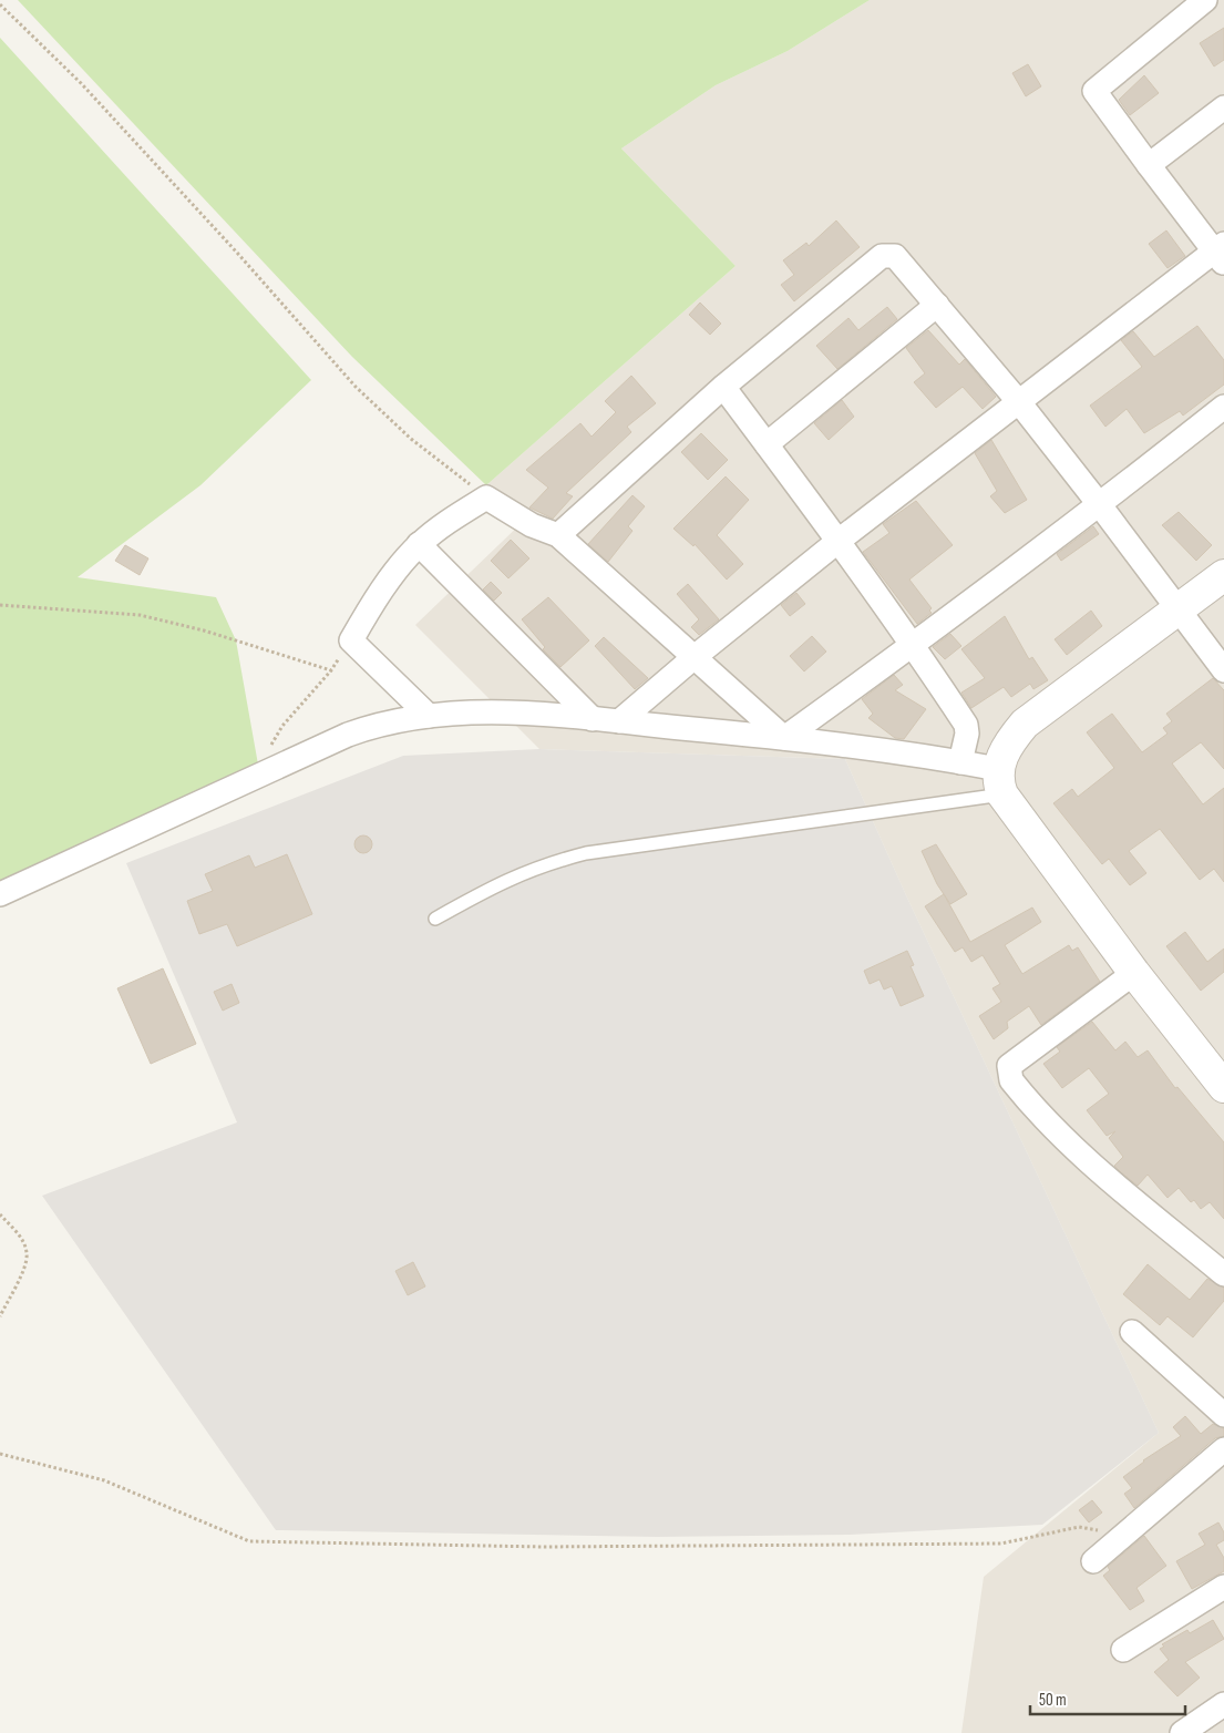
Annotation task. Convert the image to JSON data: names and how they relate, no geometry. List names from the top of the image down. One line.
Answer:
{"scale_bar":"50 m"}
